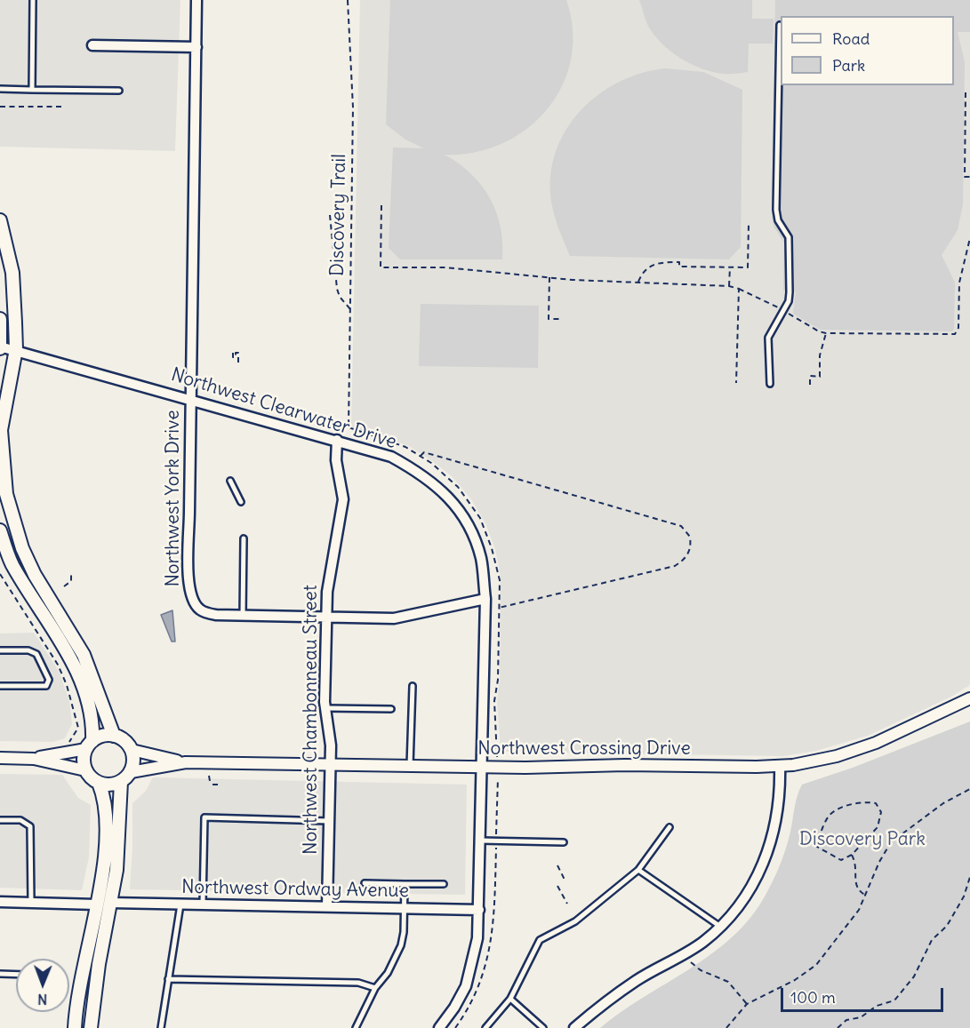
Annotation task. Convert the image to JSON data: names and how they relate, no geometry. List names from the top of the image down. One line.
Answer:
{"streets":{"street":["Northwest Clearwater Drive","Northwest York Drive","Northwest Chambonneau Street","Northwest Crossing Drive","Northwest Ordway Avenue"],"path":["Discovery Trail"]},"crossings":[["Northwest Clearwater Drive","Northwest York Drive"],["Northwest Clearwater Drive","Northwest Chambonneau Street"],["Northwest Clearwater Drive","Northwest Crossing Drive"],["Northwest Clearwater Drive","Northwest Ordway Avenue"],["Northwest York Drive","Northwest Chambonneau Street"],["Northwest Chambonneau Street","Northwest Crossing Drive"],["Northwest Chambonneau Street","Northwest Ordway Avenue"]],"parks":["Discovery Park"],"legend":["Road","Park"],"scale_bar":"100 m","north":"bottom"}
